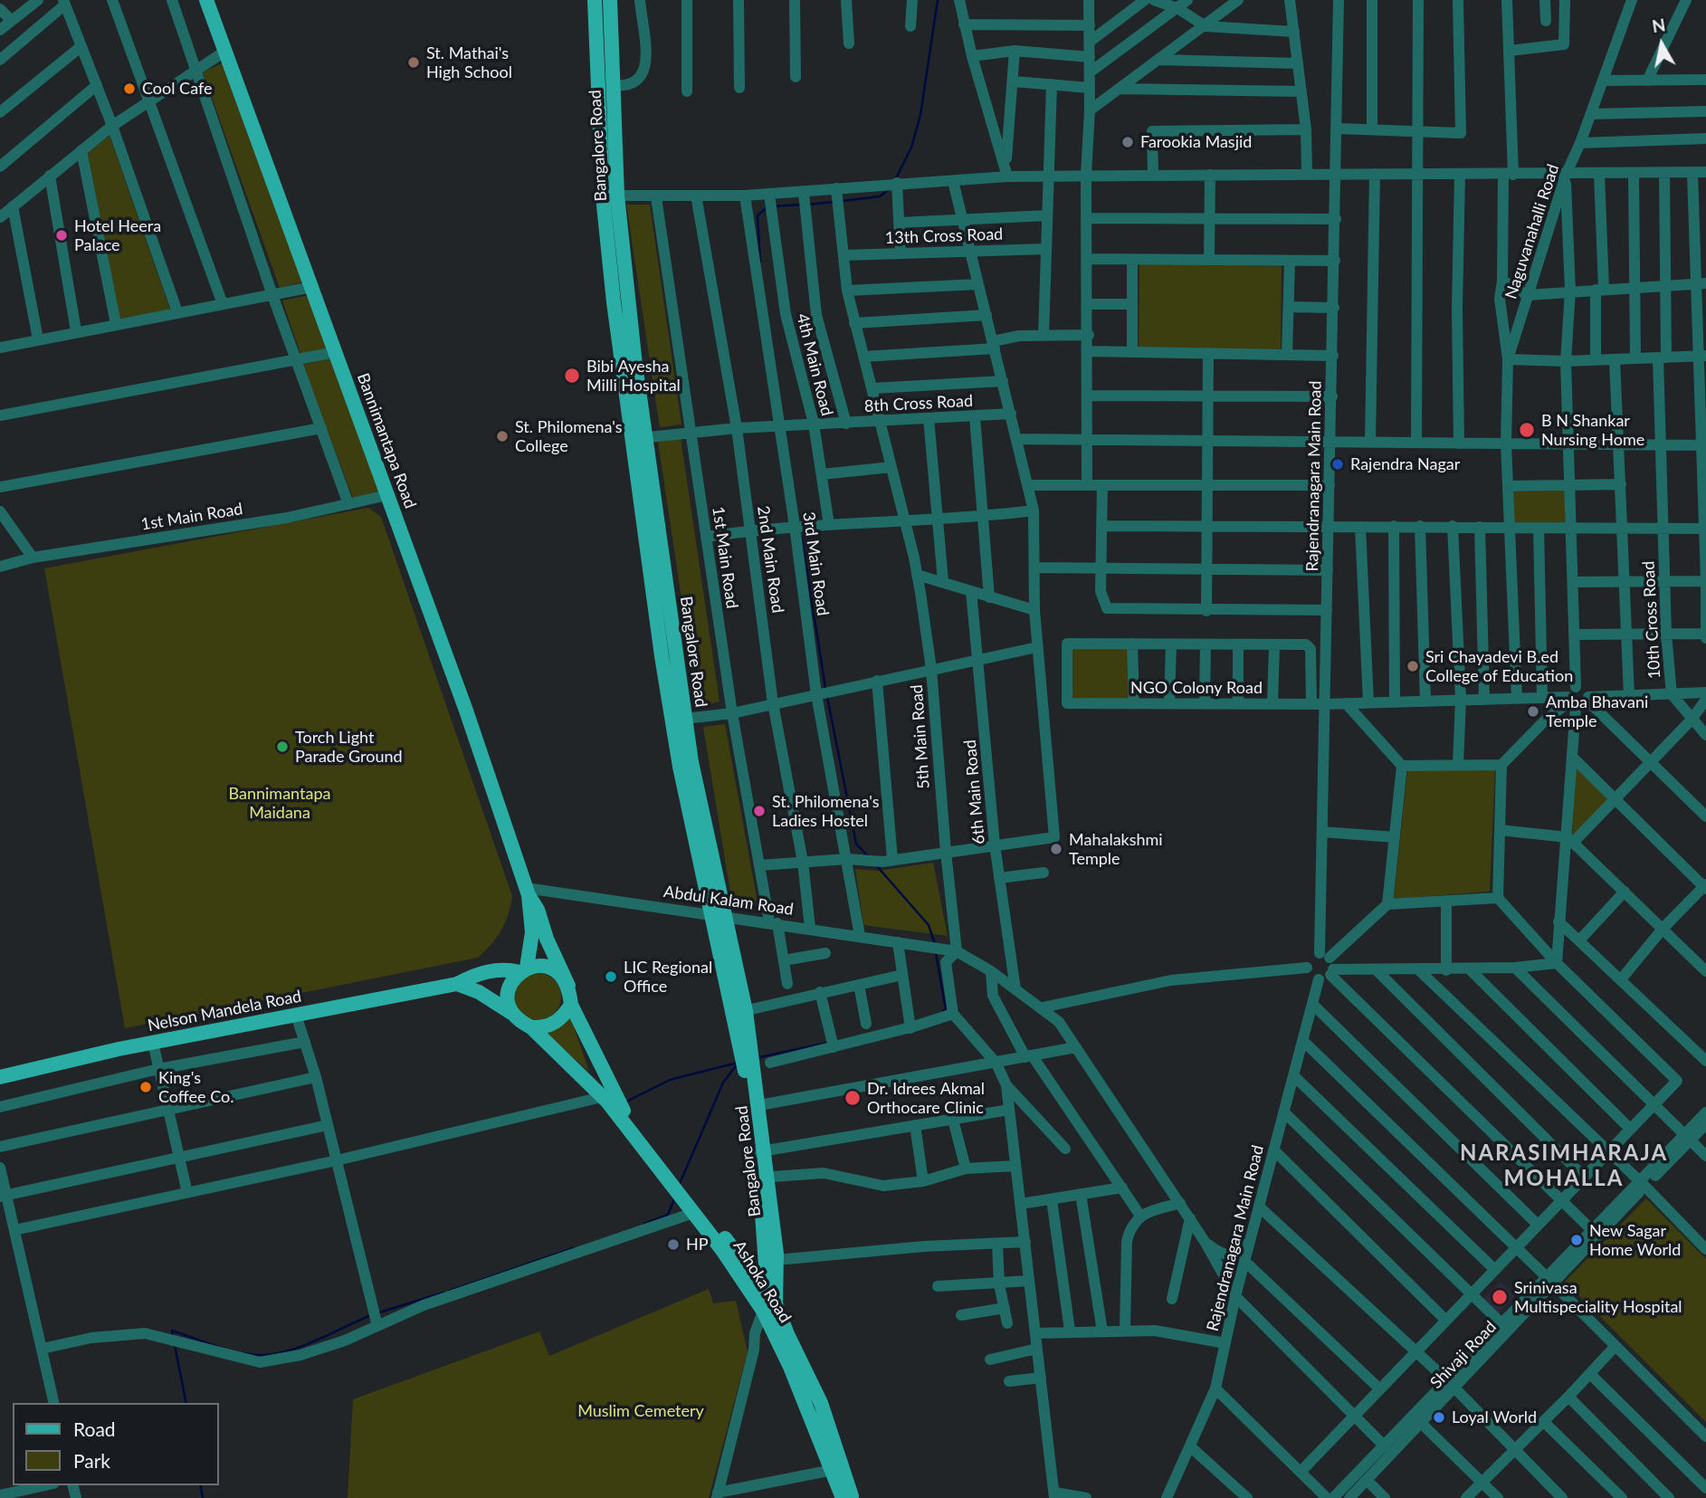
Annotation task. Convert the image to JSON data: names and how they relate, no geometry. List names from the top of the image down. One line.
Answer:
{"streets":{"main road":["Bangalore Road","Bannimantapa Road","Nelson Mandela Road","Ashoka Road"],"street":["Naguvanahalli Road","13th Cross Road","4th Main Road","8th Cross Road","Rajendranagara Main Road","1st Main Road","2nd Main Road","3rd Main Road","10th Cross Road","NGO Colony Road","5th Main Road","6th Main Road","Abdul Kalam Road","Shivaji Road"]},"crossings":[["Bangalore Road","8th Cross Road"],["Bangalore Road","Abdul Kalam Road"],["Bangalore Road","Ashoka Road"],["Naguvanahalli Road","NGO Colony Road"],["4th Main Road","8th Cross Road"],["8th Cross Road","1st Main Road"],["8th Cross Road","2nd Main Road"],["8th Cross Road","3rd Main Road"],["Bannimantapa Road","1st Main Road"],["Bannimantapa Road","Abdul Kalam Road"],["Rajendranagara Main Road","NGO Colony Road"],["1st Main Road","Abdul Kalam Road"],["2nd Main Road","Abdul Kalam Road"],["3rd Main Road","Abdul Kalam Road"],["5th Main Road","Abdul Kalam Road"]],"districts":["NARASIMHARAJA MOHALLA"],"parks":["Bannimantapa Maidana","Muslim Cemetery"],"places":["St. Mathai's High School","Cool Cafe","Farookia Masjid","Hotel Heera Palace","Bibi Ayesha Milli Hospital","B N Shankar Nursing Home","St. Philomena's College","Rajendra Nagar","Sri Chayadevi B.ed College of Education","Amba Bhavani Temple","Torch Light Parade Ground","St. Philomena's Ladies Hostel","Mahalakshmi Temple","LIC Regional Office","King's Coffee Co.","Dr. Idrees Akmal Orthocare Clinic","New Sagar Home World","HP","Srinivasa Multispeciality Hospital","Loyal World"],"legend":["Road","Park"],"north":"top"}
